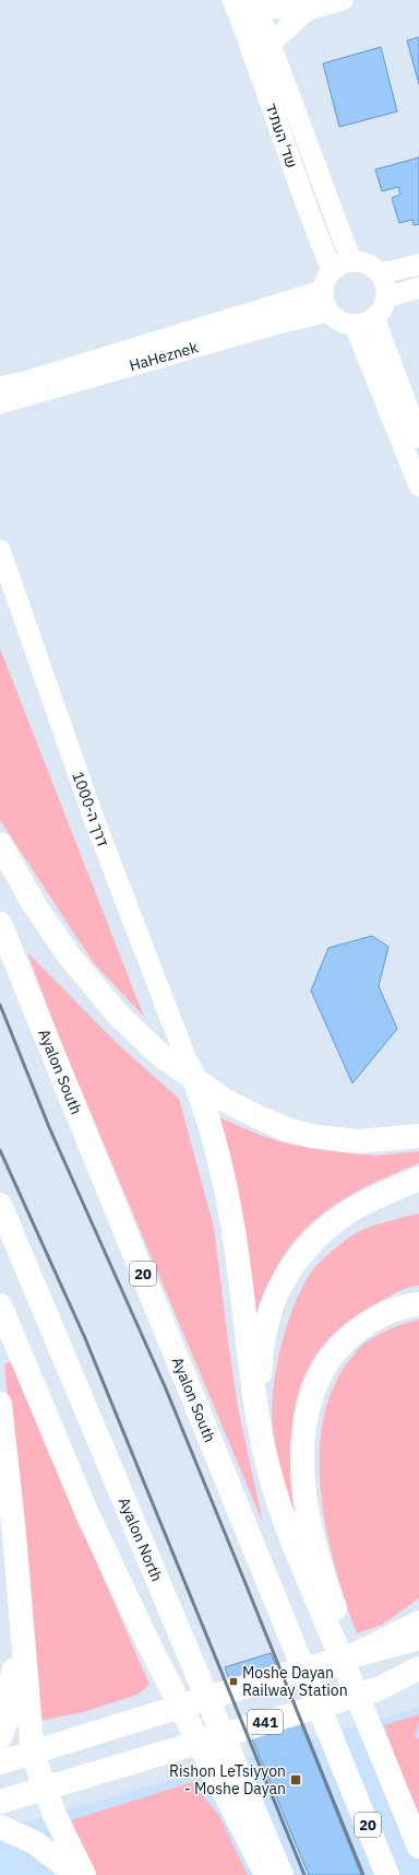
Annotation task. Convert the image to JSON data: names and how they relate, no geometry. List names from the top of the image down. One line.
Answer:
{"streets":{"main road":["Ayalon South","20","Ayalon North","441"],"street":["שד' העתיד","HaHeznek","דרך ה-1000"]},"crossings":[["שד' העתיד","HaHeznek"]],"places":{"transit":["Moshe Dayan Railway Station","Rishon LeTsiyyon - Moshe Dayan"]}}
